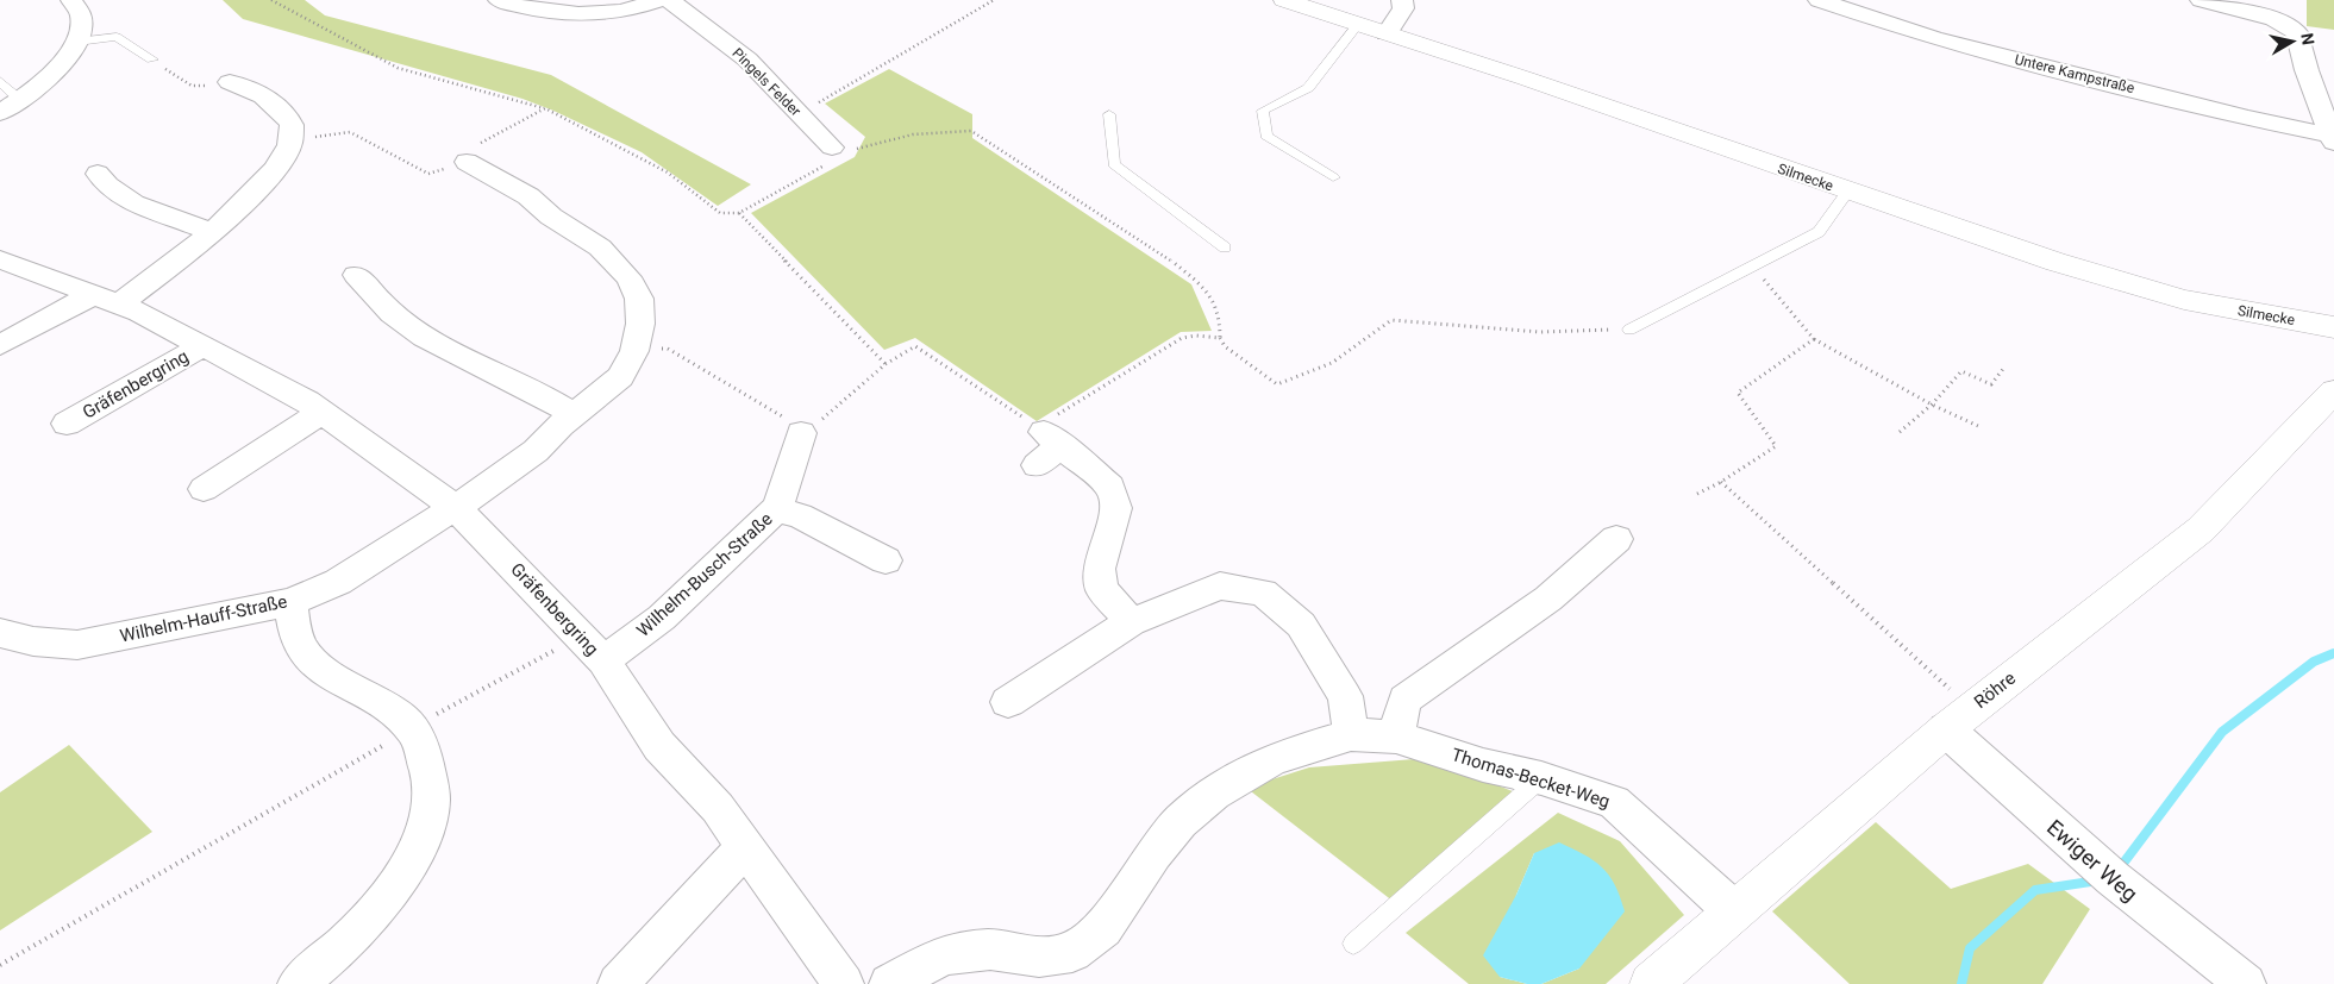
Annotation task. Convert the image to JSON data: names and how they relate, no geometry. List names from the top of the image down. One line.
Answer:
{"streets":{"main road":["Silmecke","Röhre"],"street":["Untere Kampstraße","Pingels Felder","Gräfenbergring","Wilhelm-Busch-Straße","Wilhelm-Hauff-Straße","Thomas-Becket-Weg","Ewiger Weg"]},"crossings":[["Gräfenbergring","Wilhelm-Busch-Straße"],["Gräfenbergring","Wilhelm-Hauff-Straße"],["Röhre","Thomas-Becket-Weg"],["Röhre","Ewiger Weg"]],"north":"right"}
